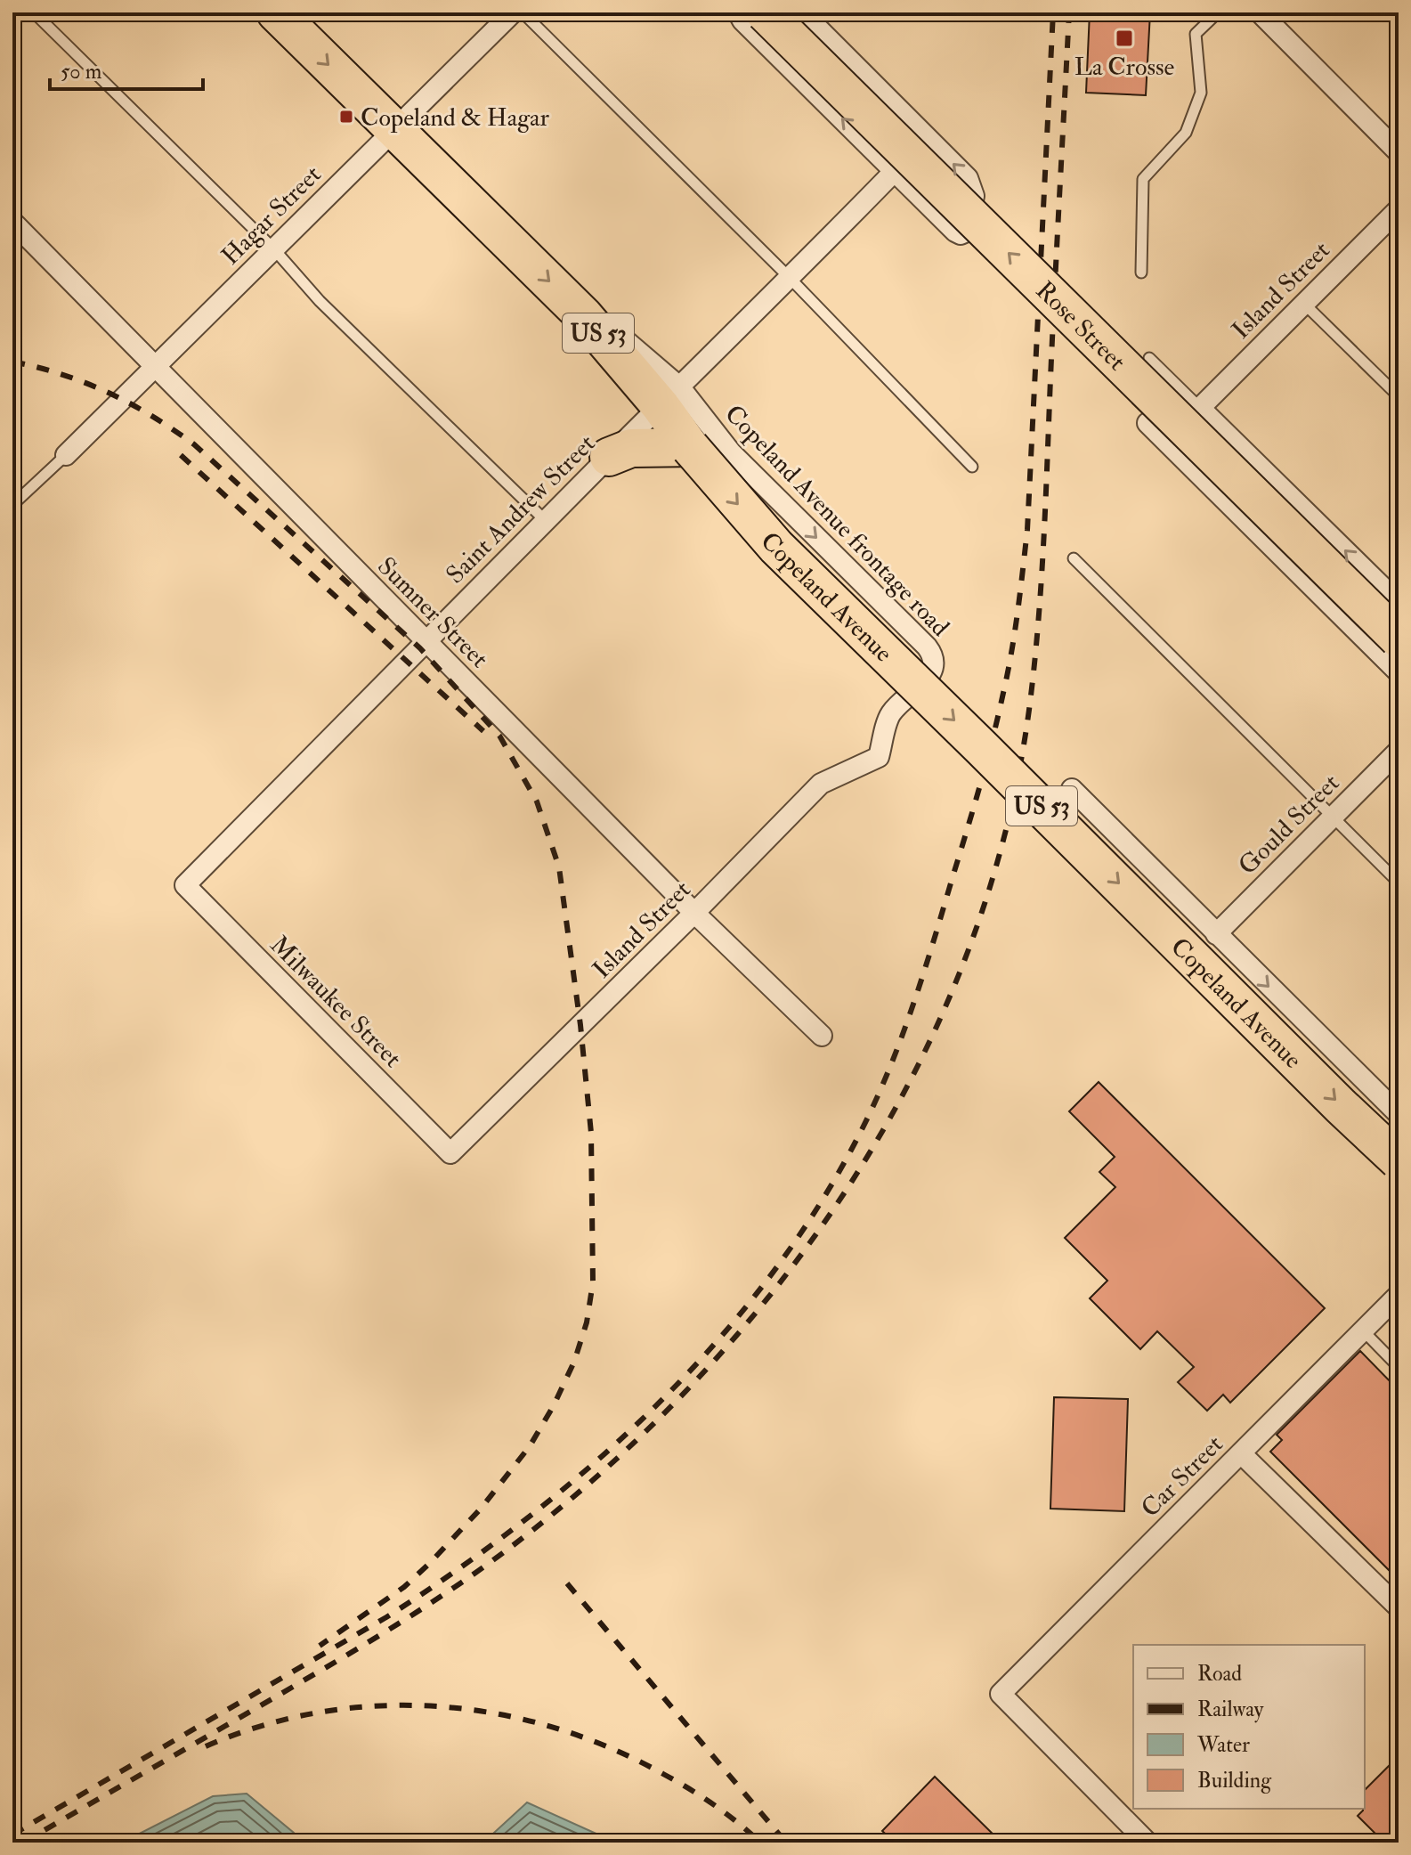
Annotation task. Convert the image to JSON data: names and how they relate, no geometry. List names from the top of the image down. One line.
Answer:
{"streets":{"highway":["Rose Street","US 53","Copeland Avenue"],"street":["Hagar Street","Island Street","Saint Andrew Street","Copeland Avenue frontage road","Sumner Street","Gould Street","Milwaukee Street","Car Street"]},"crossings":[["Hagar Street","Copeland Avenue"],["Hagar Street","Sumner Street"],["Island Street","Copeland Avenue frontage road"],["Island Street","Sumner Street"],["Island Street","Milwaukee Street"],["Saint Andrew Street","Copeland Avenue frontage road"],["Saint Andrew Street","Copeland Avenue"],["Saint Andrew Street","Sumner Street"],["Saint Andrew Street","Milwaukee Street"],["Copeland Avenue frontage road","Copeland Avenue"]],"one_way":["Rose Street","Copeland Avenue frontage road","Copeland Avenue"],"places":{"transit":["La Crosse","Copeland & Hagar"]},"legend":["Road","Railway","Water","Building"],"scale_bar":"50 m"}
